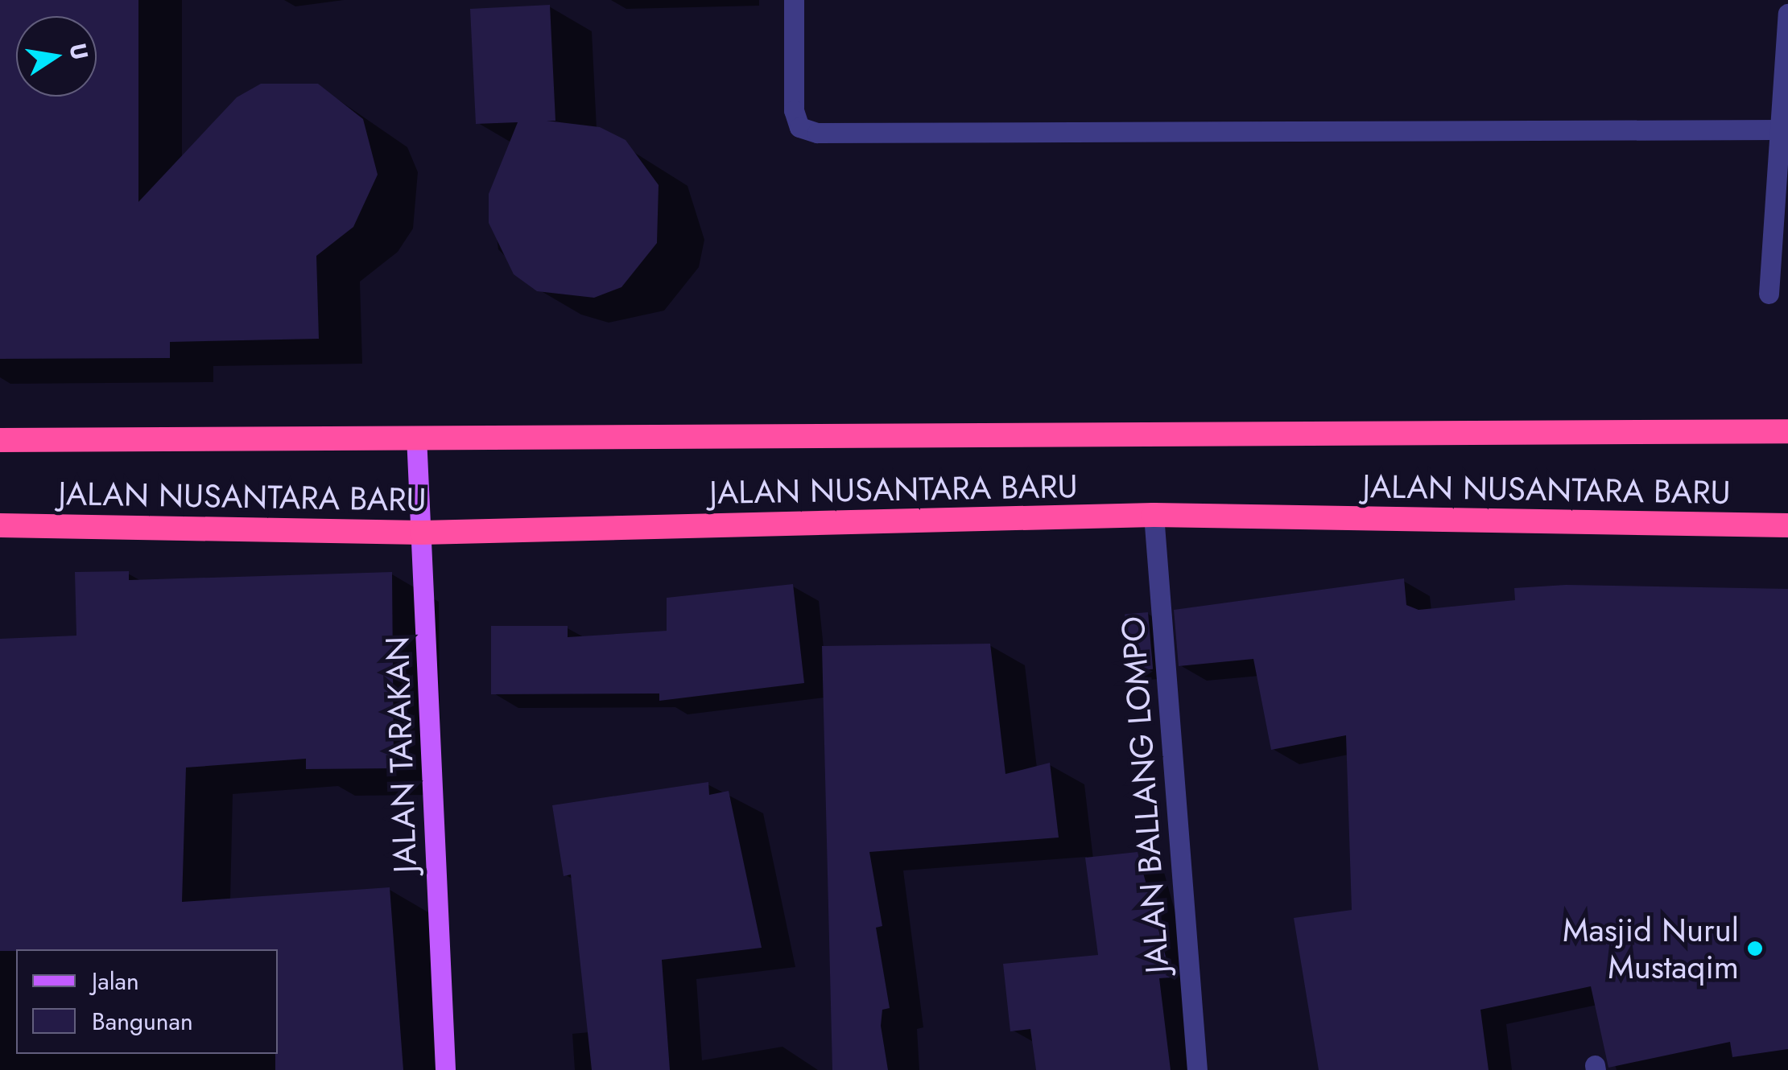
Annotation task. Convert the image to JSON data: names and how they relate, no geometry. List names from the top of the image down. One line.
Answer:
{"streets":{"highway":["JALAN NUSANTARA BARU"],"main road":["JALAN TARAKAN"],"street":["JALAN BALLANG LOMPO"]},"crossings":[["JALAN NUSANTARA BARU","JALAN TARAKAN"],["JALAN NUSANTARA BARU","JALAN BALLANG LOMPO"]],"places":["Masjid Nurul Mustaqim"],"legend":["Jalan","Bangunan"],"north":"right"}
